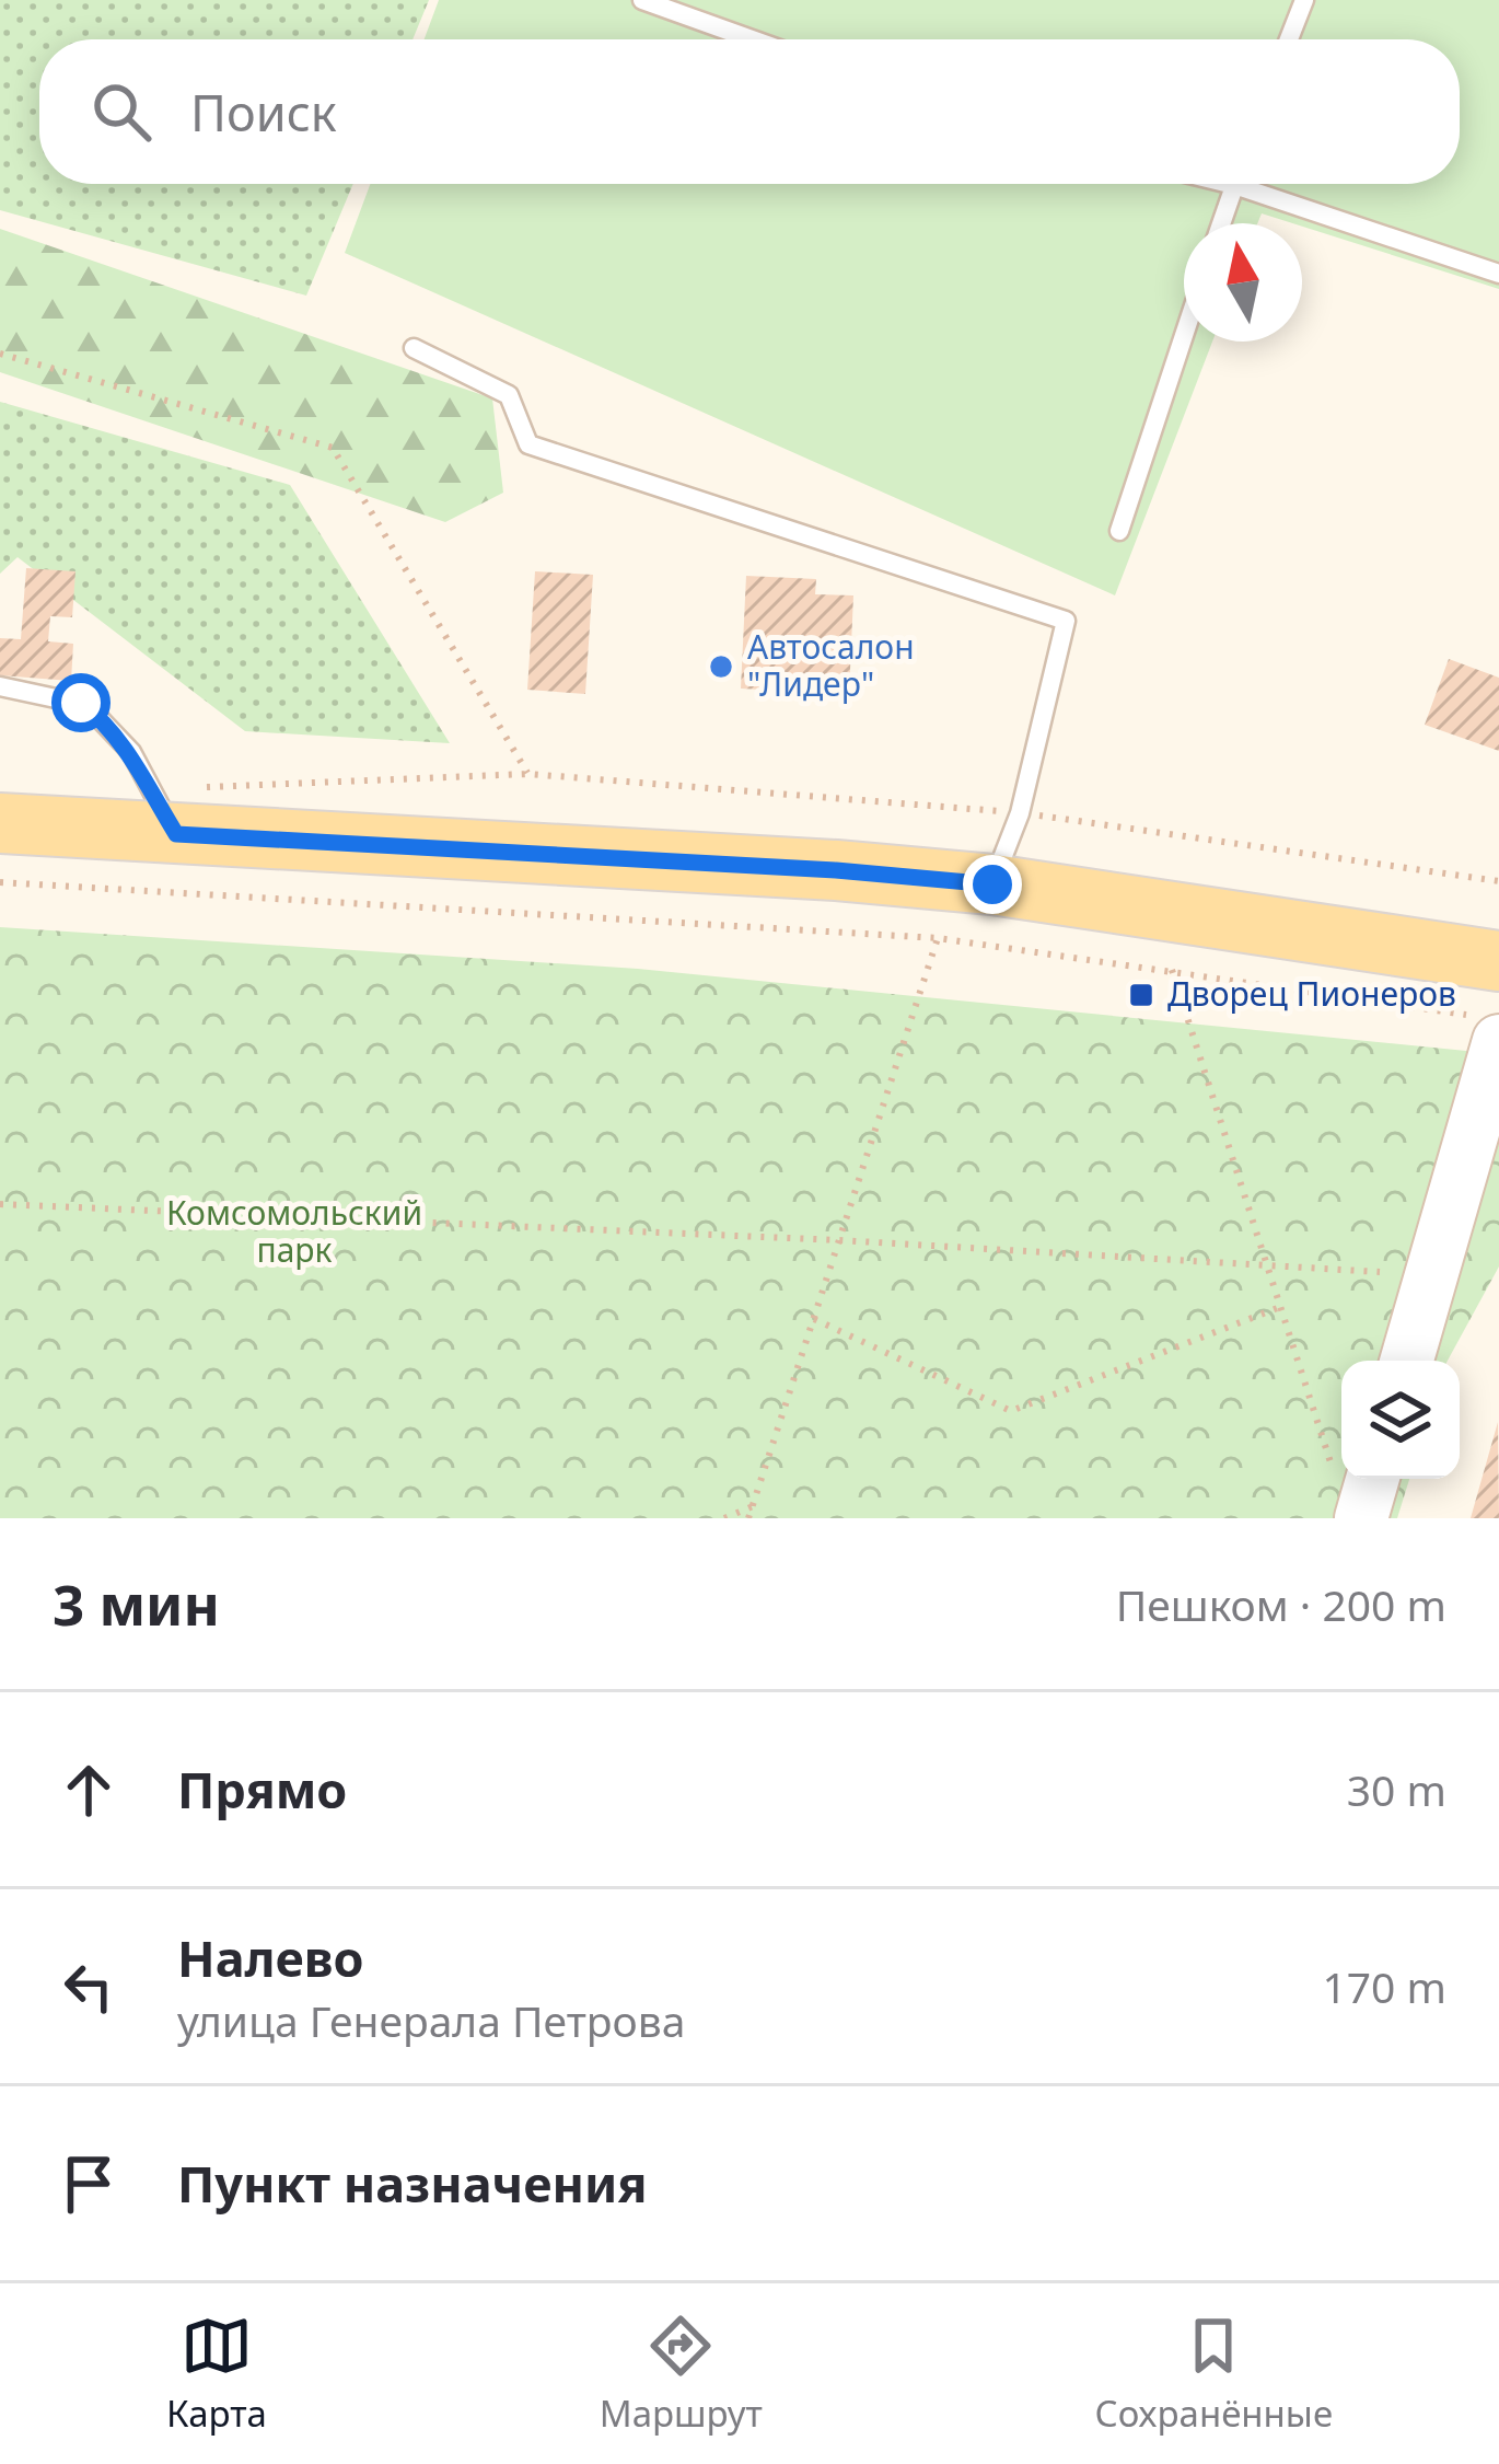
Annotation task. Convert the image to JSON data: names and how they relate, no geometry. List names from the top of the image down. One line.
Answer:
{"parks":["Комсомольский парк"],"places":{"other":["Автосалон \"Лидер\""],"transit":["Дворец Пионеров"]},"north":"top","page":{"search":"Поиск","heading":["3 мин","Пешком · 200 m"],"list":[["Прямо","30 m"],["Налево","улица Генерала Петрова","170 m"],"Пункт назначения"],"nav":["Карта","Маршрут","Сохранённые"]}}
